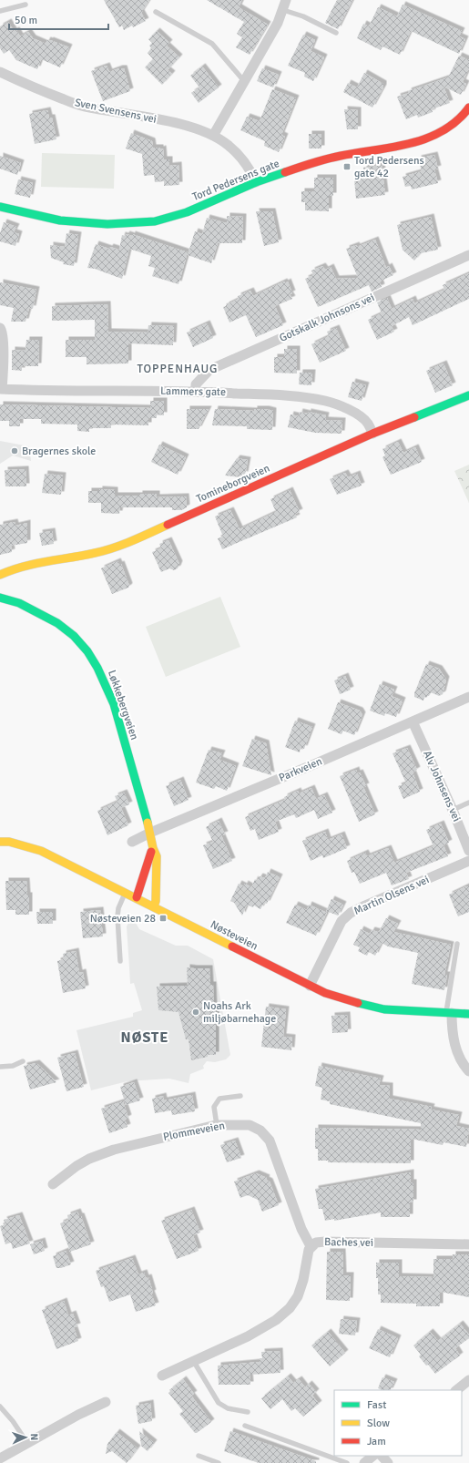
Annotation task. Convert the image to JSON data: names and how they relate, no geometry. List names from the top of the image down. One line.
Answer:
{"streets":{"street":["Sven Svensens vei","Tord Pedersens gate","Gotskalk Johnsons vei","Lammers gate","Tomineborgveien","Løkkebergveien","Parkveien","Alv Johnsens vei","Martin Olsens vei","Nøsteveien","Plommeveien","Baches vei"]},"crossings":[["Sven Svensens vei","Tord Pedersens gate"],["Gotskalk Johnsons vei","Lammers gate"],["Lammers gate","Tomineborgveien"],["Løkkebergveien","Parkveien"],["Løkkebergveien","Nøsteveien"],["Parkveien","Alv Johnsens vei"],["Martin Olsens vei","Nøsteveien"],["Plommeveien","Baches vei"]],"districts":["TOPPENHAUG","NØSTE"],"places":{"transit":["Tord Pedersens gate 42","Nøsteveien 28"],"other":["Bragernes skole","Noahs Ark miljøbarnehage"]},"legend":["Fast","Slow","Jam"],"scale_bar":"50 m","north":"right"}
